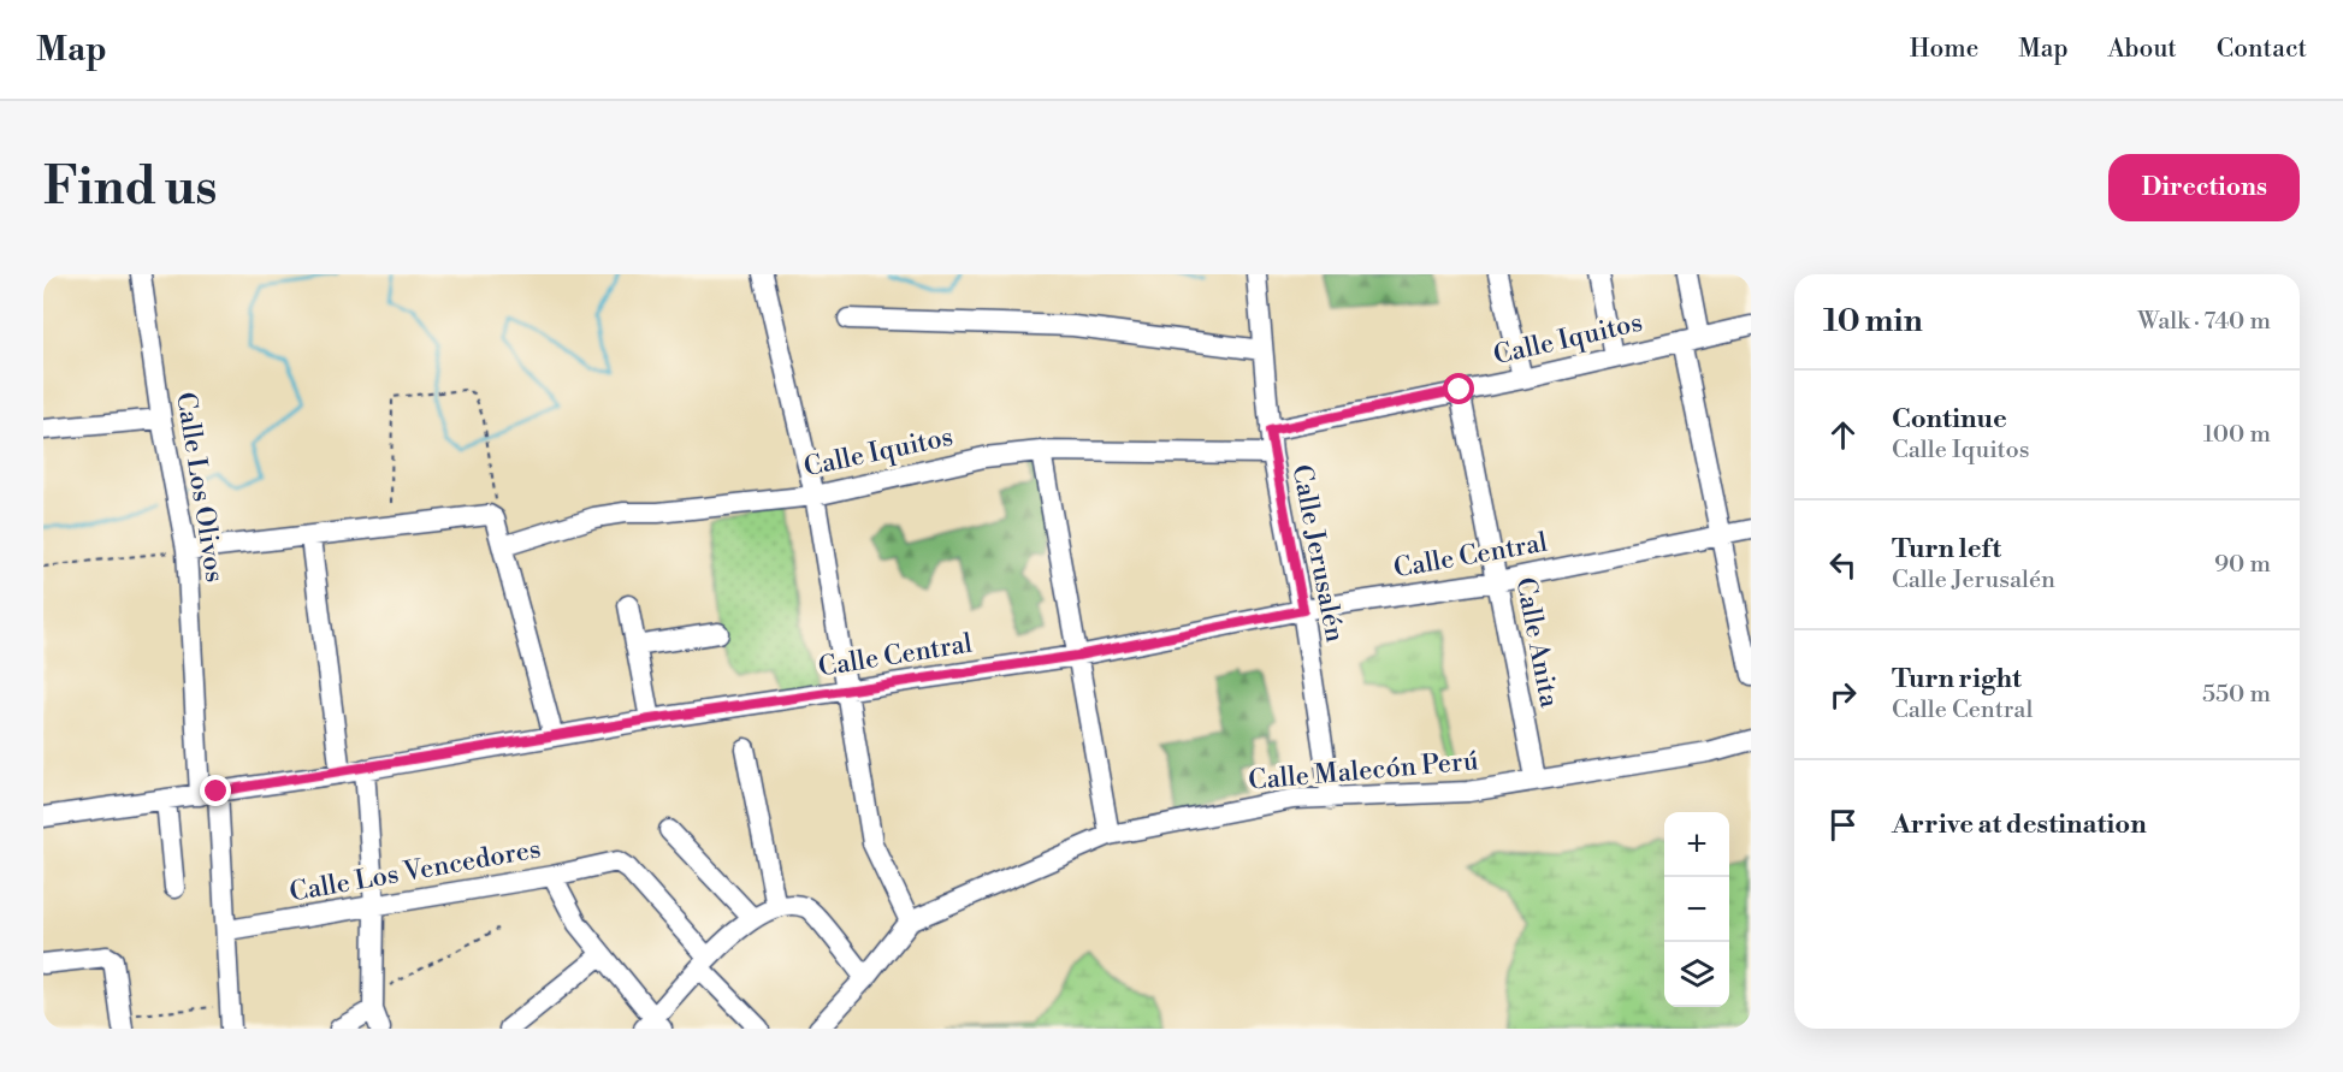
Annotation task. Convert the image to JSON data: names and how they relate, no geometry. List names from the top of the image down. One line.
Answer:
{"streets":{"street":["Calle Iquitos","Calle Los Olivos","Calle Jerusalén","Calle Central","Calle Anita","Calle Malecón Perú","Calle Los Vencedores"]},"crossings":[["Calle Iquitos","Calle Jerusalén"],["Calle Iquitos","Calle Anita"],["Calle Los Olivos","Calle Central"],["Calle Los Olivos","Calle Los Vencedores"],["Calle Jerusalén","Calle Central"],["Calle Jerusalén","Calle Malecón Perú"],["Calle Central","Calle Anita"],["Calle Anita","Calle Malecón Perú"]],"page":{"header":"Map","nav":["Home","Map","About","Contact"],"buttons":"Directions","title":"Find us","heading":["10 min","Walk · 740 m"],"list":[["Continue","Calle Iquitos","100 m"],["Turn left","Calle Jerusalén","90 m"],["Turn right","Calle Central","550 m"],"Arrive at destination"],"map_buttons":["+","−"]}}
